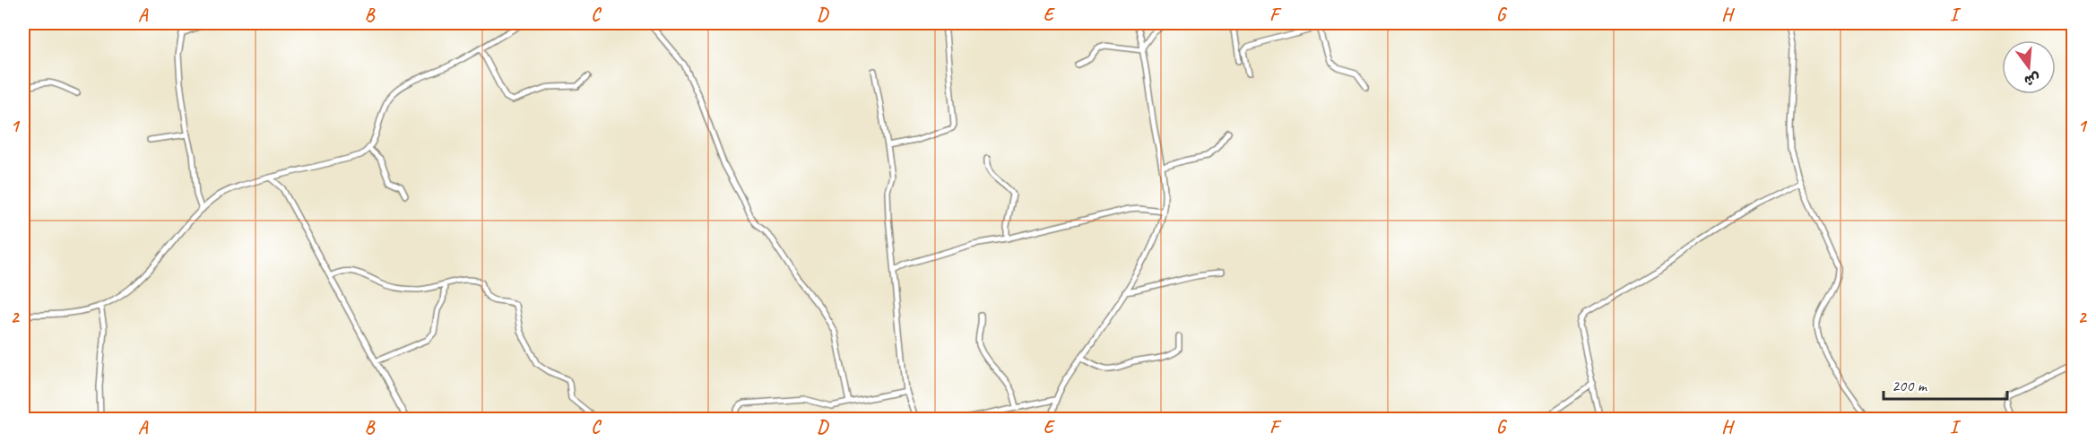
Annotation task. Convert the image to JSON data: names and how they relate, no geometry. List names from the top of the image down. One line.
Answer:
{"scale_bar":"200 m","north":"bottom","grid":{"columns":["A","B","C","D","E","F","G","H","I"],"rows":["1","2"]}}
